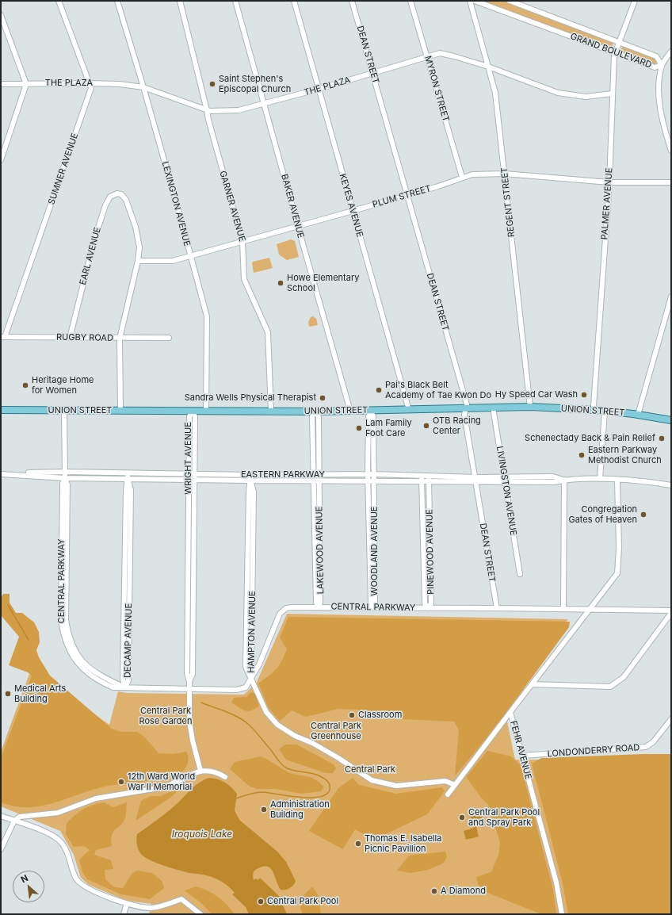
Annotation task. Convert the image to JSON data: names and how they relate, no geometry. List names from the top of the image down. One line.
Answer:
{"streets":{"main road":["UNION STREET"],"street":["GRAND BOULEVARD","DEAN STREET","THE PLAZA","MYRON STREET","SUMNER AVENUE","PLUM STREET","REGENT STREET","LEXINGTON AVENUE","PALMER AVENUE","KEYES AVENUE","GARNER AVENUE","BAKER AVENUE","EARL AVENUE","RUGBY ROAD","WRIGHT AVENUE","EASTERN PARKWAY","LIVINGSTON AVENUE","LAKEWOOD AVENUE","WOODLAND AVENUE","PINEWOOD AVENUE","CENTRAL PARKWAY","HAMPTON AVENUE","DECAMP AVENUE","FEHR AVENUE","LONDONDERRY ROAD"]},"crossings":[["GRAND BOULEVARD","PALMER AVENUE"],["DEAN STREET","THE PLAZA"],["DEAN STREET","PLUM STREET"],["DEAN STREET","UNION STREET"],["DEAN STREET","EASTERN PARKWAY"],["DEAN STREET","CENTRAL PARKWAY"],["THE PLAZA","MYRON STREET"],["THE PLAZA","SUMNER AVENUE"],["THE PLAZA","REGENT STREET"],["THE PLAZA","LEXINGTON AVENUE"],["THE PLAZA","PALMER AVENUE"],["THE PLAZA","KEYES AVENUE"],["THE PLAZA","GARNER AVENUE"],["THE PLAZA","BAKER AVENUE"],["MYRON STREET","PLUM STREET"],["SUMNER AVENUE","RUGBY ROAD"],["PLUM STREET","REGENT STREET"],["PLUM STREET","LEXINGTON AVENUE"],["PLUM STREET","PALMER AVENUE"],["PLUM STREET","KEYES AVENUE"],["PLUM STREET","GARNER AVENUE"],["PLUM STREET","BAKER AVENUE"],["PLUM STREET","EARL AVENUE"],["REGENT STREET","UNION STREET"],["LEXINGTON AVENUE","UNION STREET"],["PALMER AVENUE","UNION STREET"],["KEYES AVENUE","UNION STREET"],["GARNER AVENUE","UNION STREET"],["BAKER AVENUE","UNION STREET"],["EARL AVENUE","RUGBY ROAD"],["UNION STREET","WRIGHT AVENUE"],["UNION STREET","LIVINGSTON AVENUE"],["UNION STREET","LAKEWOOD AVENUE"],["UNION STREET","WOODLAND AVENUE"],["UNION STREET","CENTRAL PARKWAY"],["WRIGHT AVENUE","EASTERN PARKWAY"],["WRIGHT AVENUE","CENTRAL PARKWAY"],["EASTERN PARKWAY","LIVINGSTON AVENUE"],["EASTERN PARKWAY","LAKEWOOD AVENUE"],["EASTERN PARKWAY","WOODLAND AVENUE"],["EASTERN PARKWAY","PINEWOOD AVENUE"],["EASTERN PARKWAY","CENTRAL PARKWAY"],["EASTERN PARKWAY","HAMPTON AVENUE"],["EASTERN PARKWAY","DECAMP AVENUE"],["EASTERN PARKWAY","FEHR AVENUE"],["LAKEWOOD AVENUE","CENTRAL PARKWAY"],["WOODLAND AVENUE","CENTRAL PARKWAY"],["PINEWOOD AVENUE","CENTRAL PARKWAY"],["CENTRAL PARKWAY","HAMPTON AVENUE"],["CENTRAL PARKWAY","DECAMP AVENUE"],["CENTRAL PARKWAY","FEHR AVENUE"],["FEHR AVENUE","LONDONDERRY ROAD"]],"water":["Iroquois Lake"],"parks":["Central Park Rose Garden","Central Park Greenhouse","Central Park"],"places":["Saint Stephen's Episcopal Church","Howe Elementary School","Heritage Home for Women","Pai's Black Belt Academy of Tae Kwon Do","Hy Speed Car Wash","Sandra Wells Physical Therapist","OTB Racing Center","Lam Family Foot Care","Schenectady Back & Pain Relief","Eastern Parkway Methodist Church","Congregation Gates of Heaven","Medical Arts Building","Classroom","12th Ward World War II Memorial","Administration Building","Central Park Pool and Spray Park","Thomas E. Isabella Picnic Pavillion","A Diamond","Central Park Pool"],"north":"top left"}
